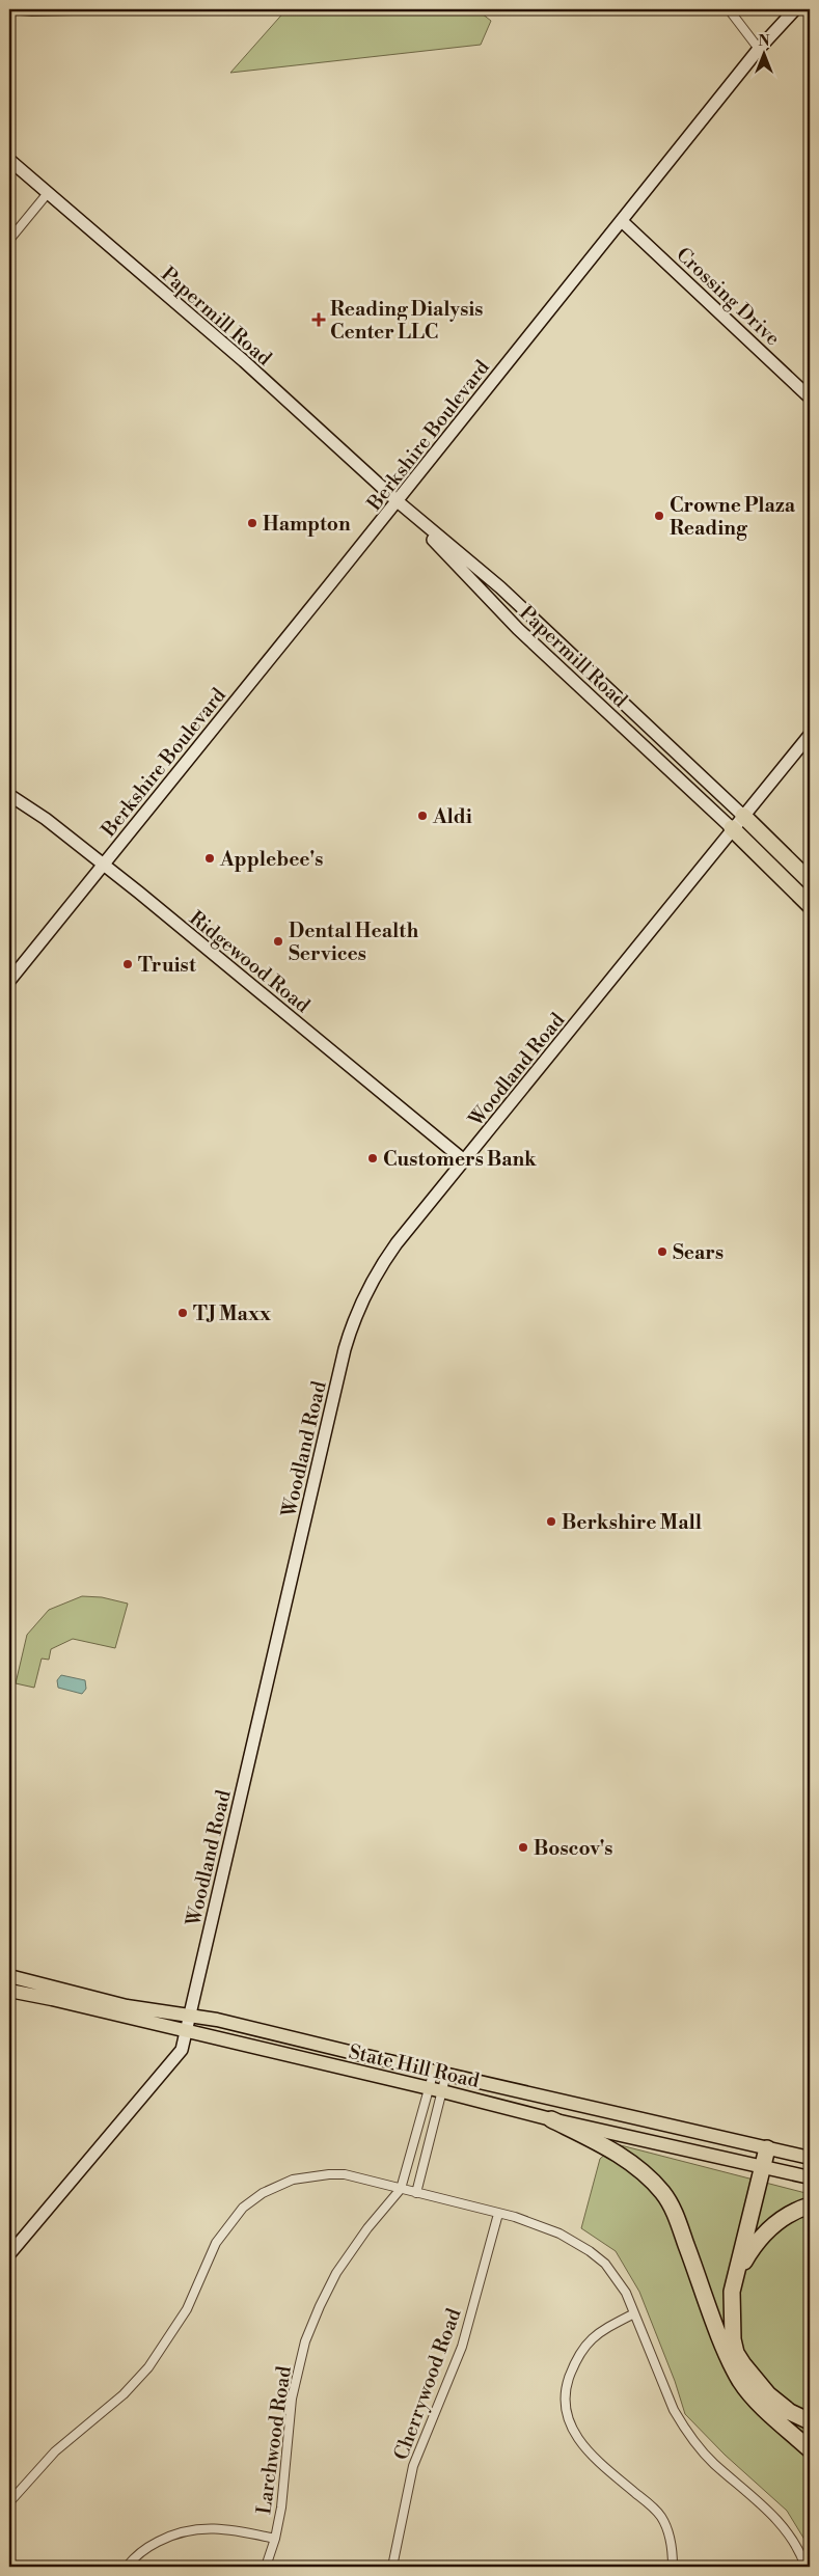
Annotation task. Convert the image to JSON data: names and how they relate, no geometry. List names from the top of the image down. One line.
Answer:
{"streets":{"main road":["Crossing Drive","Papermill Road","Berkshire Boulevard","Ridgewood Road","Woodland Road","State Hill Road"],"street":["Cherrywood Road","Larchwood Road"]},"crossings":[["Crossing Drive","Berkshire Boulevard"],["Papermill Road","Berkshire Boulevard"],["Papermill Road","Woodland Road"],["Berkshire Boulevard","Ridgewood Road"],["Ridgewood Road","Woodland Road"],["Woodland Road","State Hill Road"]],"places":{"health":["Reading Dialysis Center LLC"],"other":["Crowne Plaza Reading","Hampton","Aldi","Applebee's","Dental Health Services","Truist","Customers Bank","Sears","TJ Maxx","Berkshire Mall","Boscov's"]},"north":"top"}
